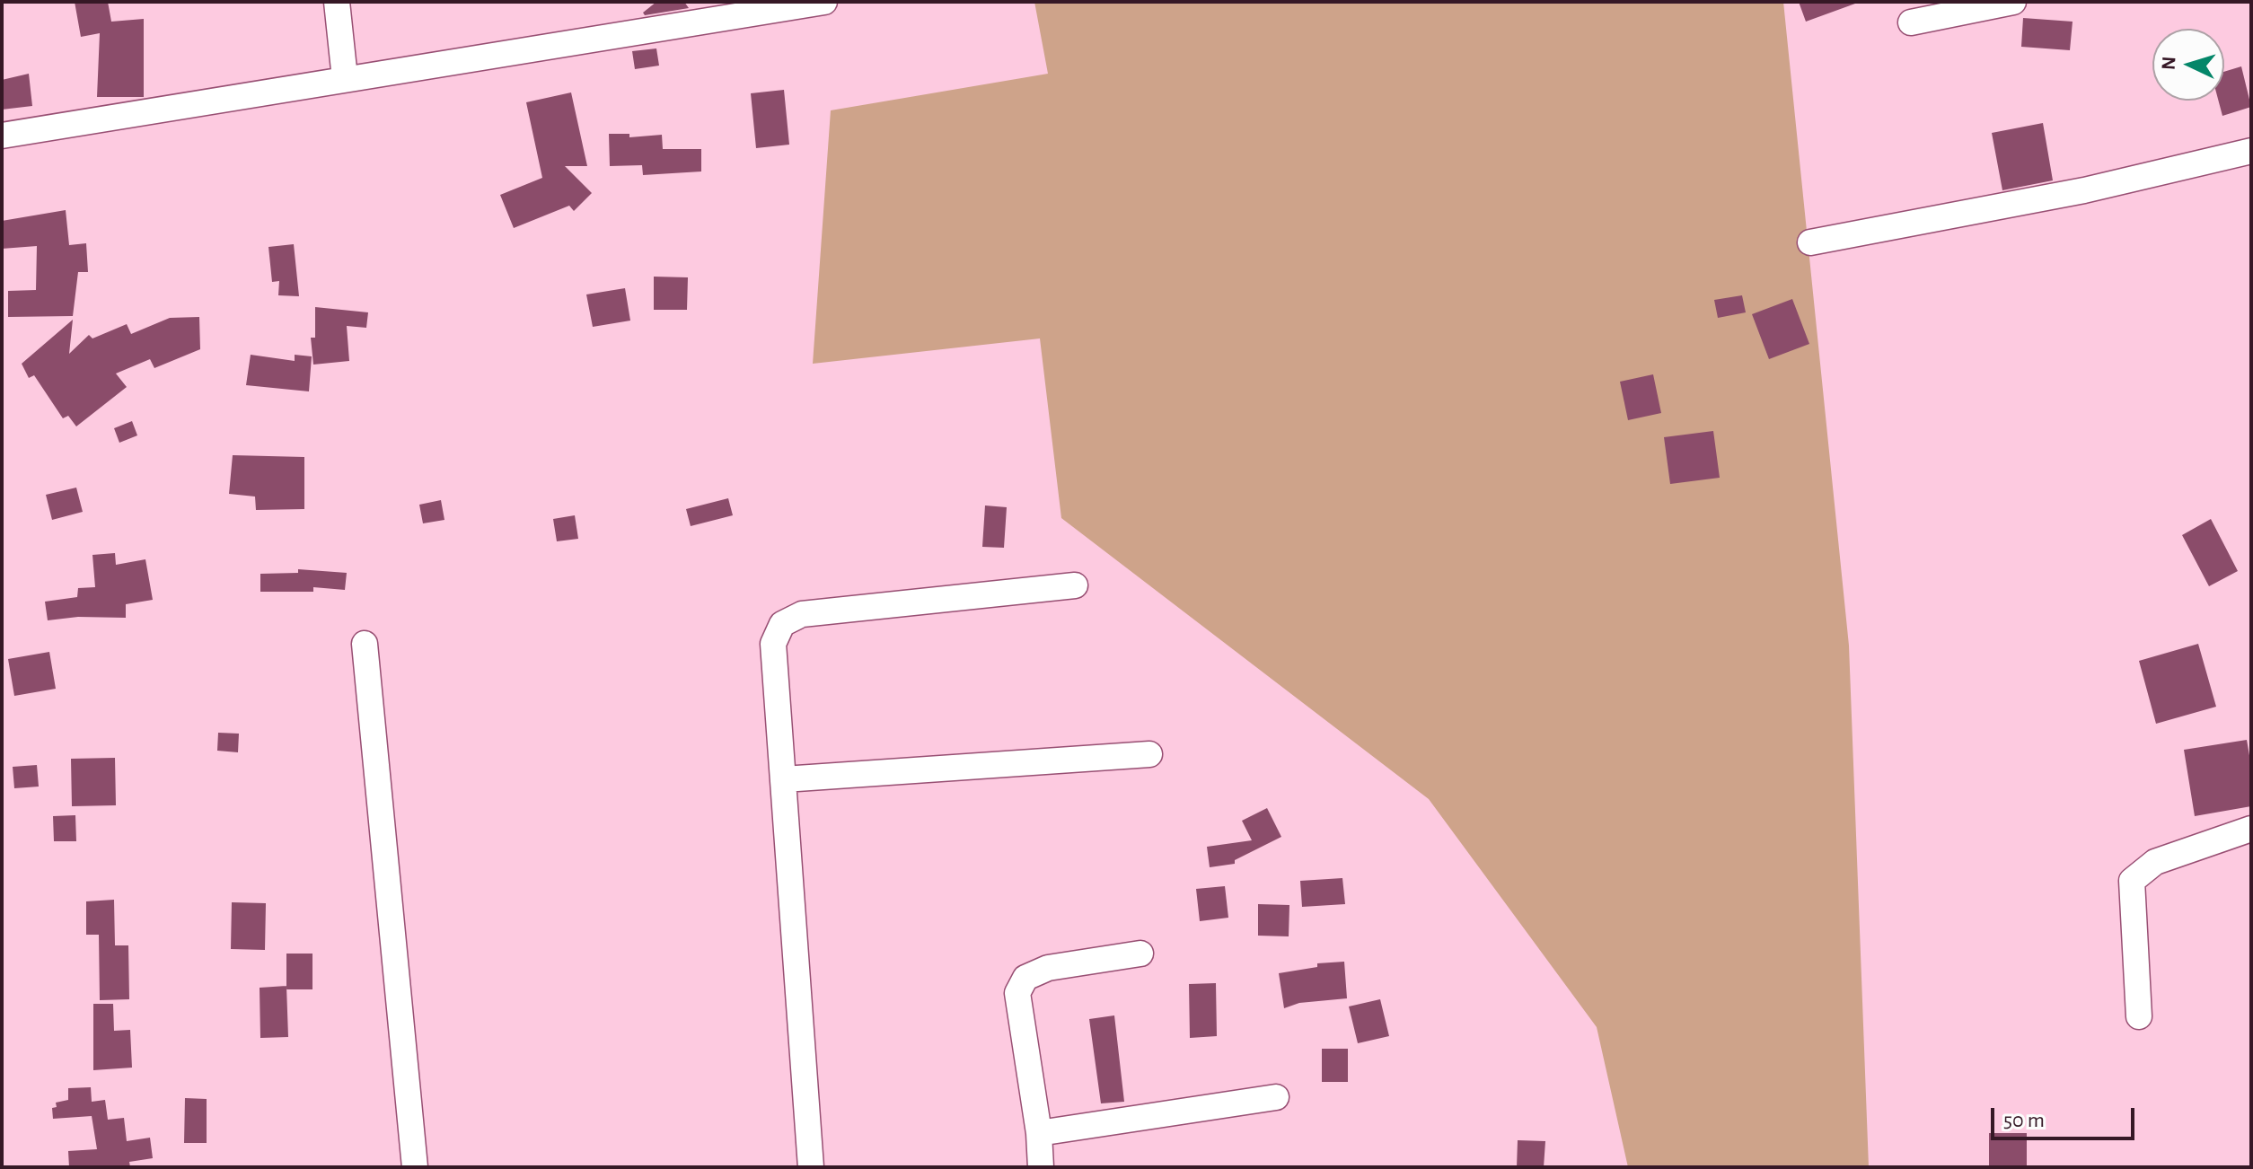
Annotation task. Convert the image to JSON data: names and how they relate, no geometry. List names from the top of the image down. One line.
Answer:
{"scale_bar":"50 m","north":"left"}
